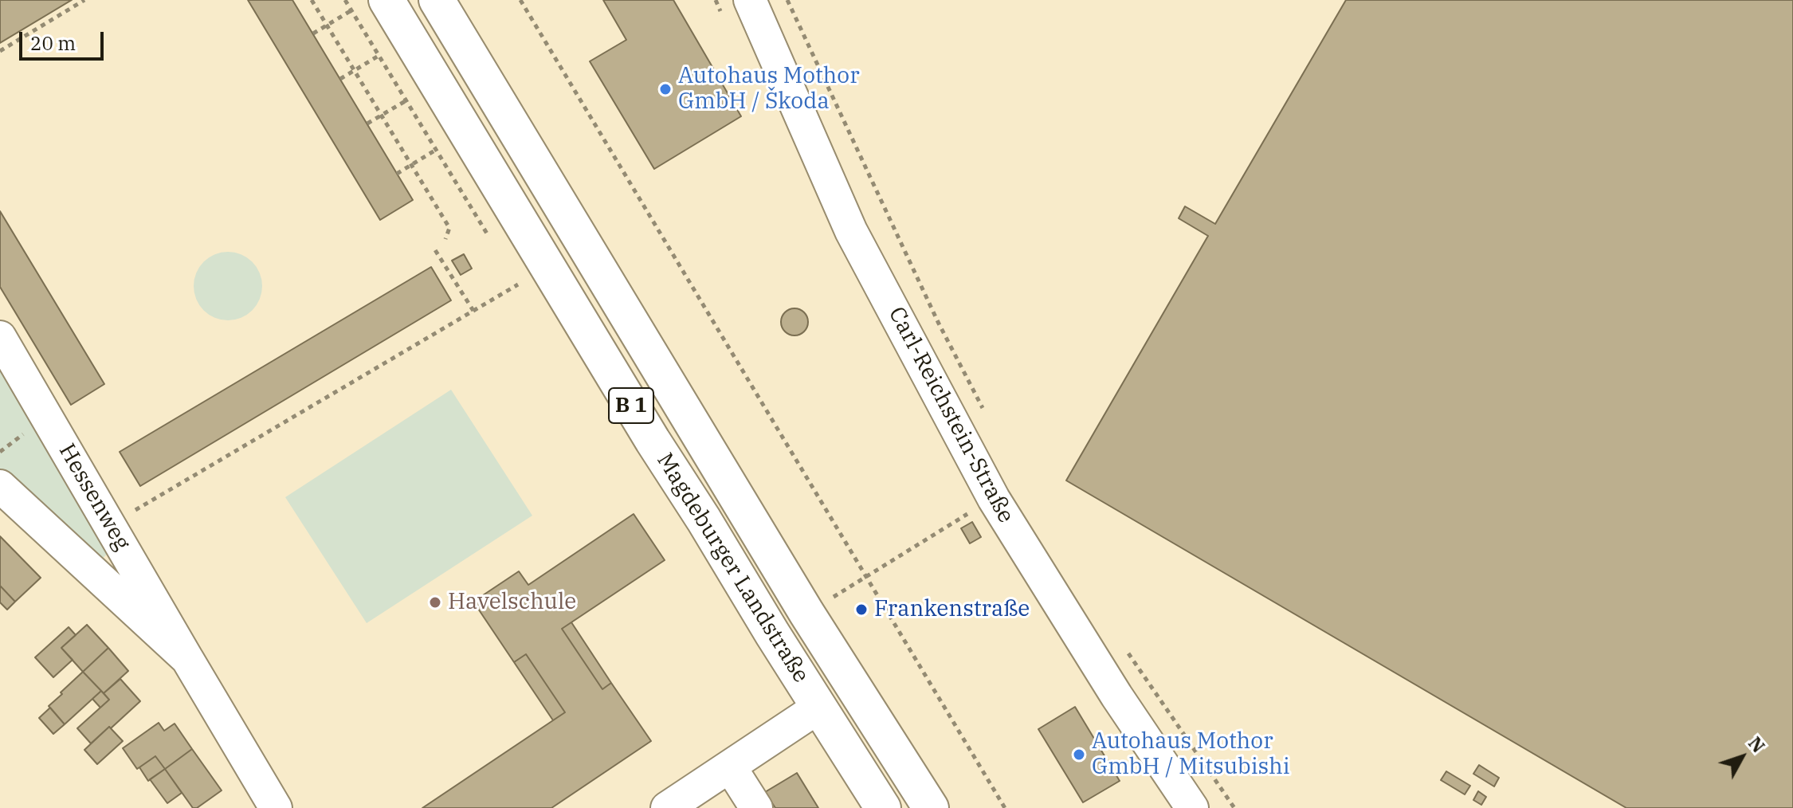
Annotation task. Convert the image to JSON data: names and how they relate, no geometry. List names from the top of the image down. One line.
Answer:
{"streets":{"main road":["B 1","Magdeburger Landstraße"],"street":["Carl-Reichstein-Straße","Hessenweg"]},"places":["Autohaus Mothor GmbH / Škoda","Havelschule","Frankenstraße","Autohaus Mothor GmbH / Mitsubishi"],"scale_bar":"20 m","north":"top right"}
